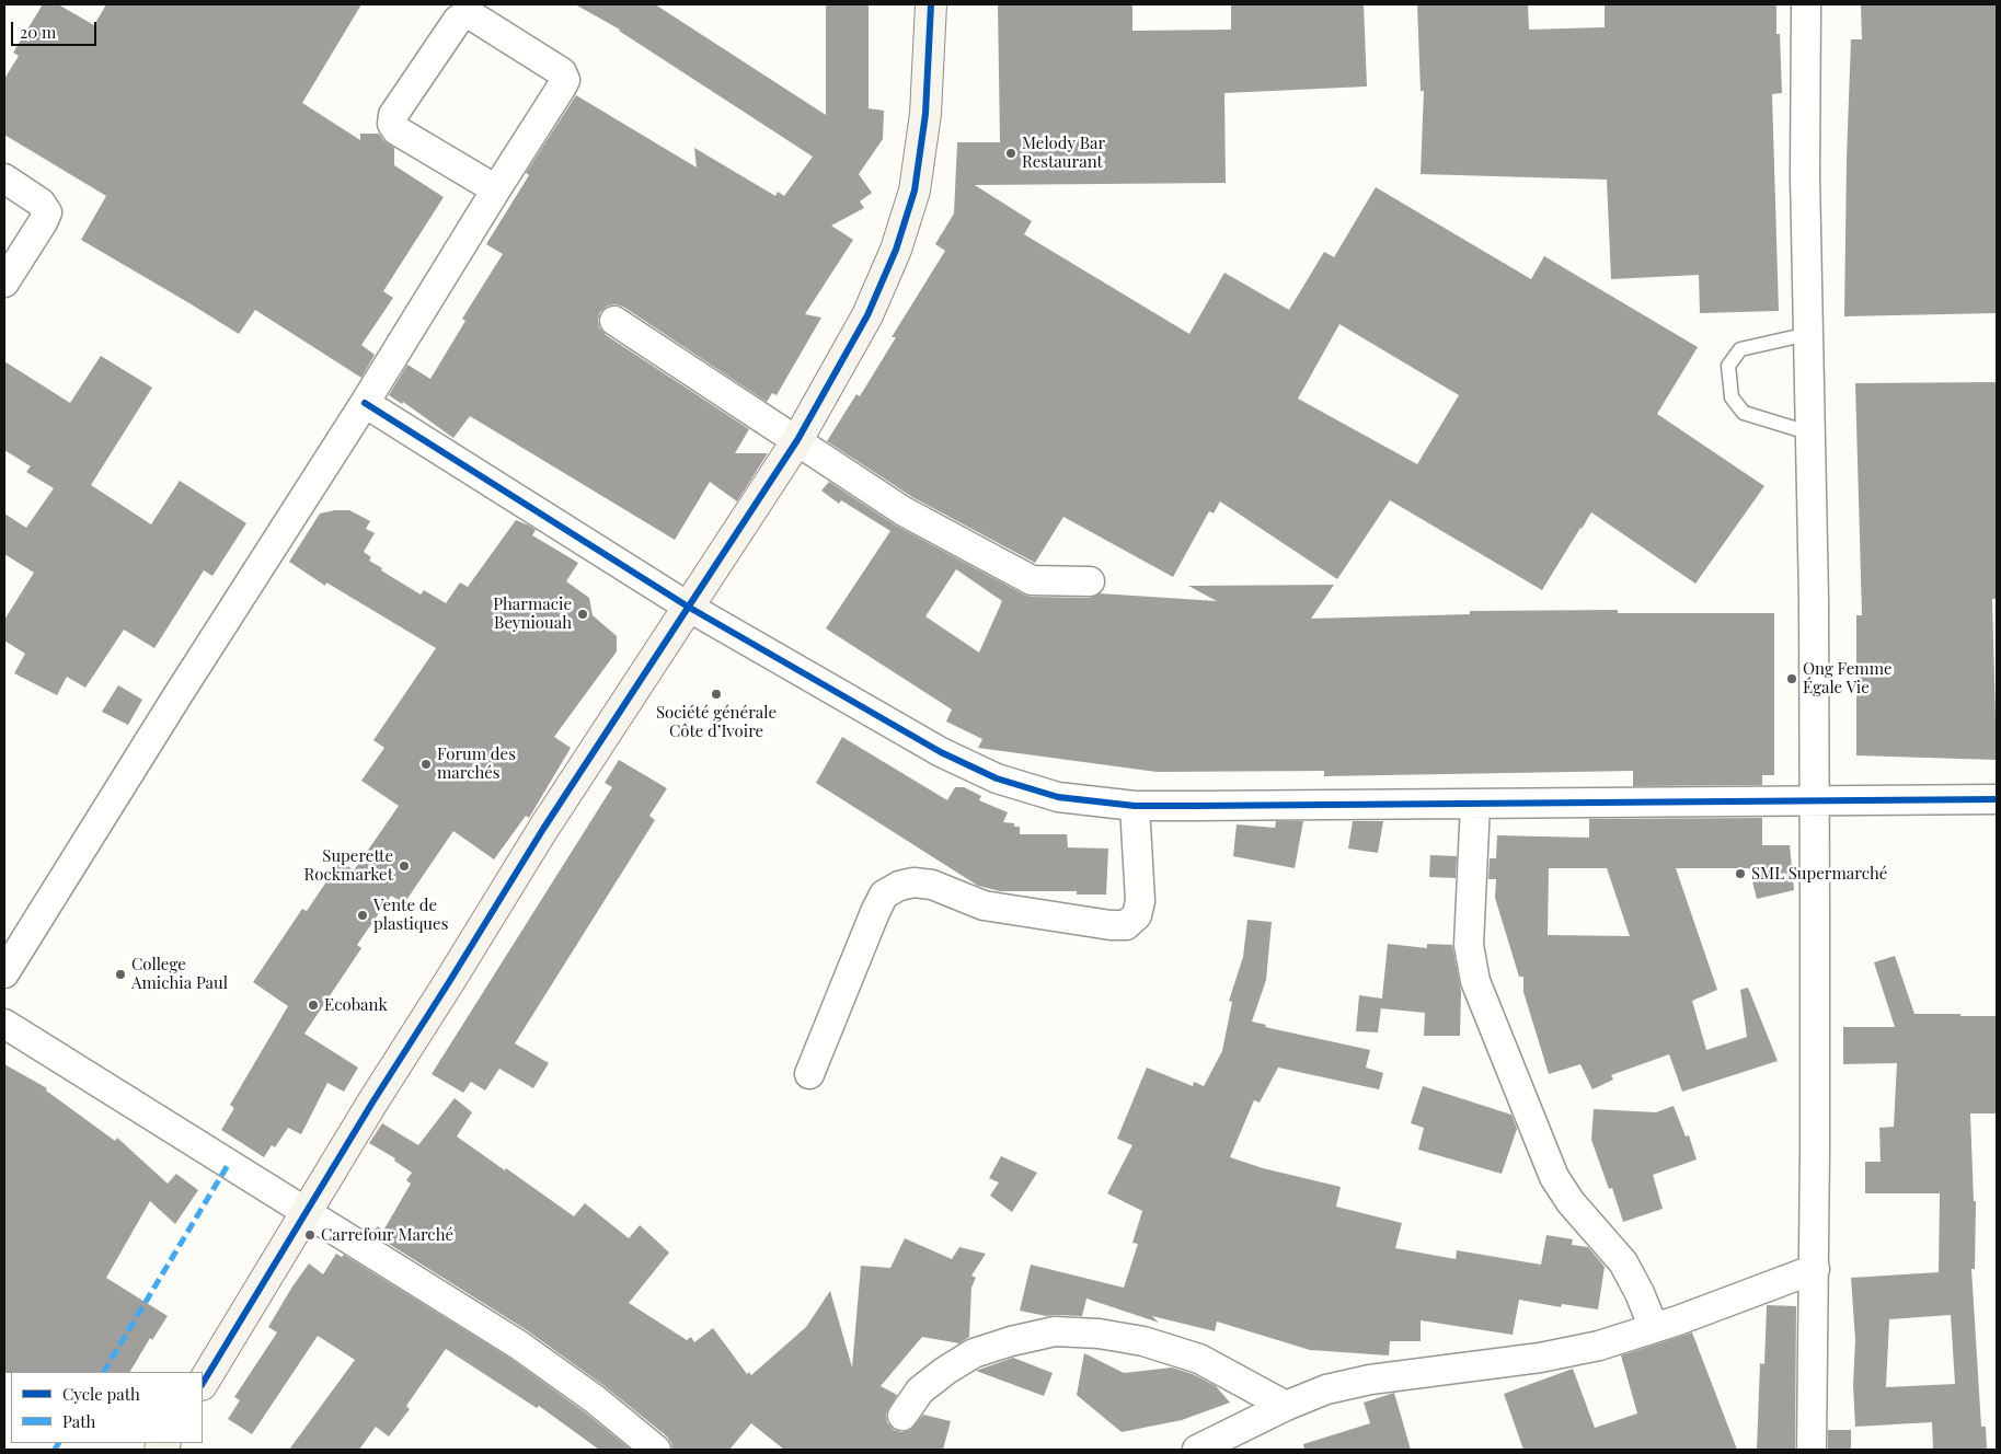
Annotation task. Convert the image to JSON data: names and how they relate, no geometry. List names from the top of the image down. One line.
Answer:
{"places":["Melody Bar Restaurant","Pharmacie Beyniouah","Ong Femme Égale Vie","Société générale Côte d’Ivoire","Forum des marchés","Superette Rockmarket","SML Supermarché","Vente de plastiques","College Amichia Paul","Ecobank","Carrefour Marché"],"legend":["Cycle path","Path"],"scale_bar":"20 m"}
